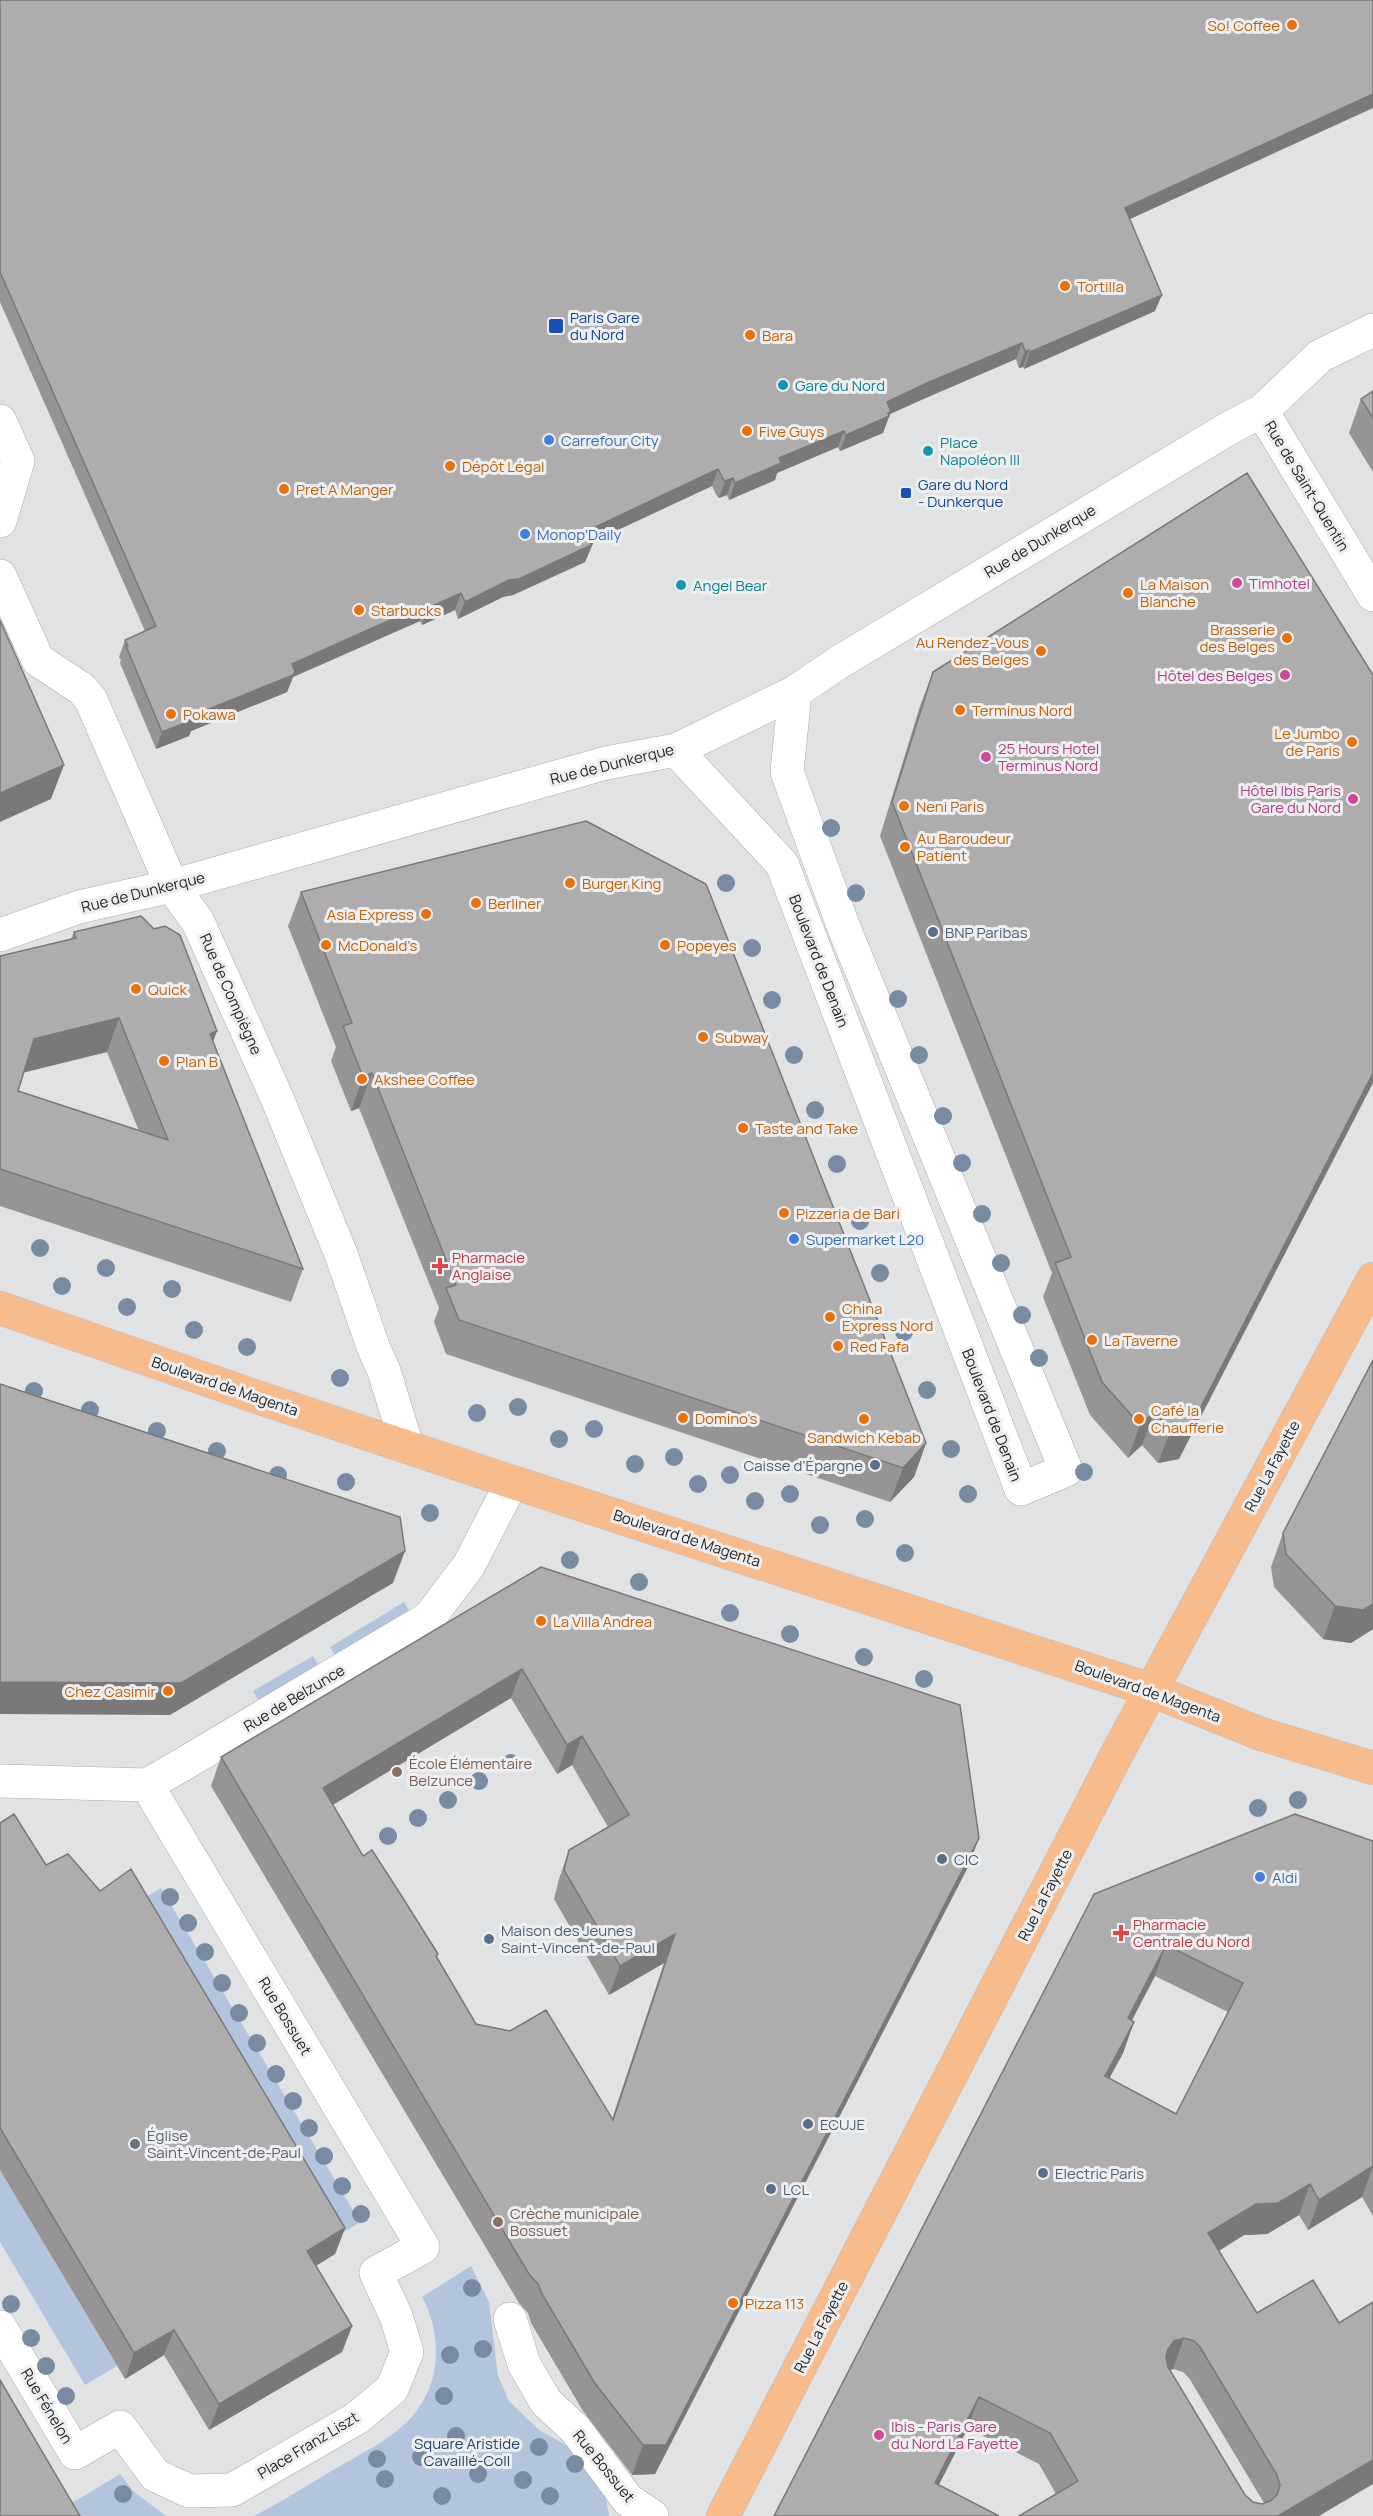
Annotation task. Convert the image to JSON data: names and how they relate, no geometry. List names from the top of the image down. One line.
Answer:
{"streets":{"main road":["Boulevard de Magenta","Rue La Fayette"],"street":["Rue de Saint-Quentin","Rue de Dunkerque","Boulevard de Denain","Rue de Compiègne","Rue de Belzunce","Rue Bossuet","Rue Fénelon","Place Franz Liszt"]},"crossings":[["Rue de Saint-Quentin","Rue de Dunkerque"],["Rue de Dunkerque","Boulevard de Denain"],["Rue de Dunkerque","Rue de Compiègne"],["Rue de Compiègne","Boulevard de Magenta"],["Boulevard de Magenta","Rue La Fayette"],["Boulevard de Magenta","Rue de Belzunce"],["Rue de Belzunce","Rue Bossuet"],["Rue Bossuet","Place Franz Liszt"],["Rue Fénelon","Place Franz Liszt"]],"parks":["Square Aristide Cavaillé-Coll"],"places":{"other":["So! Coffee","Tortilla","Bara","Gare du Nord","Five Guys","Carrefour City","Place Napoléon III","Dépôt Légal","Pret A Manger","Monop’Daily","Timhotel","Angel Bear","La Maison Blanche","Starbucks","Brasserie des Belges","Au Rendez-Vous des Belges","Hôtel des Belges","Terminus Nord","Pokawa","Le Jumbo de Paris","25 Hours Hotel Terminus Nord","Hôtel Ibis Paris Gare du Nord","Neni Paris","Au Baroudeur Patient","Burger King","Berliner","Asia Express","BNP Paribas","McDonald's","Popeyes","Quick","Subway","Plan B","Akshee Coffee","Taste and Take","Pizzeria de Bari","Supermarket L20","China Express Nord","La Taverne","Red Fafa","Domino's","Sandwich Kebab","Café la Chaufferie","Caisse d'Épargne","La Villa Andrea","Chez Casimir","École Élémentaire Belzunce","CIC","Aldi","Maison des Jeunes Saint-Vincent-de-Paul","ECUJE","Église Saint-Vincent-de-Paul","Electric Paris","LCL","Crèche municipale Bossuet","Pizza 113","Ibis - Paris Gare du Nord La Fayette"],"transit":["Paris Gare du Nord","Gare du Nord - Dunkerque"],"health":["Pharmacie Anglaise","Pharmacie Centrale du Nord"]}}
